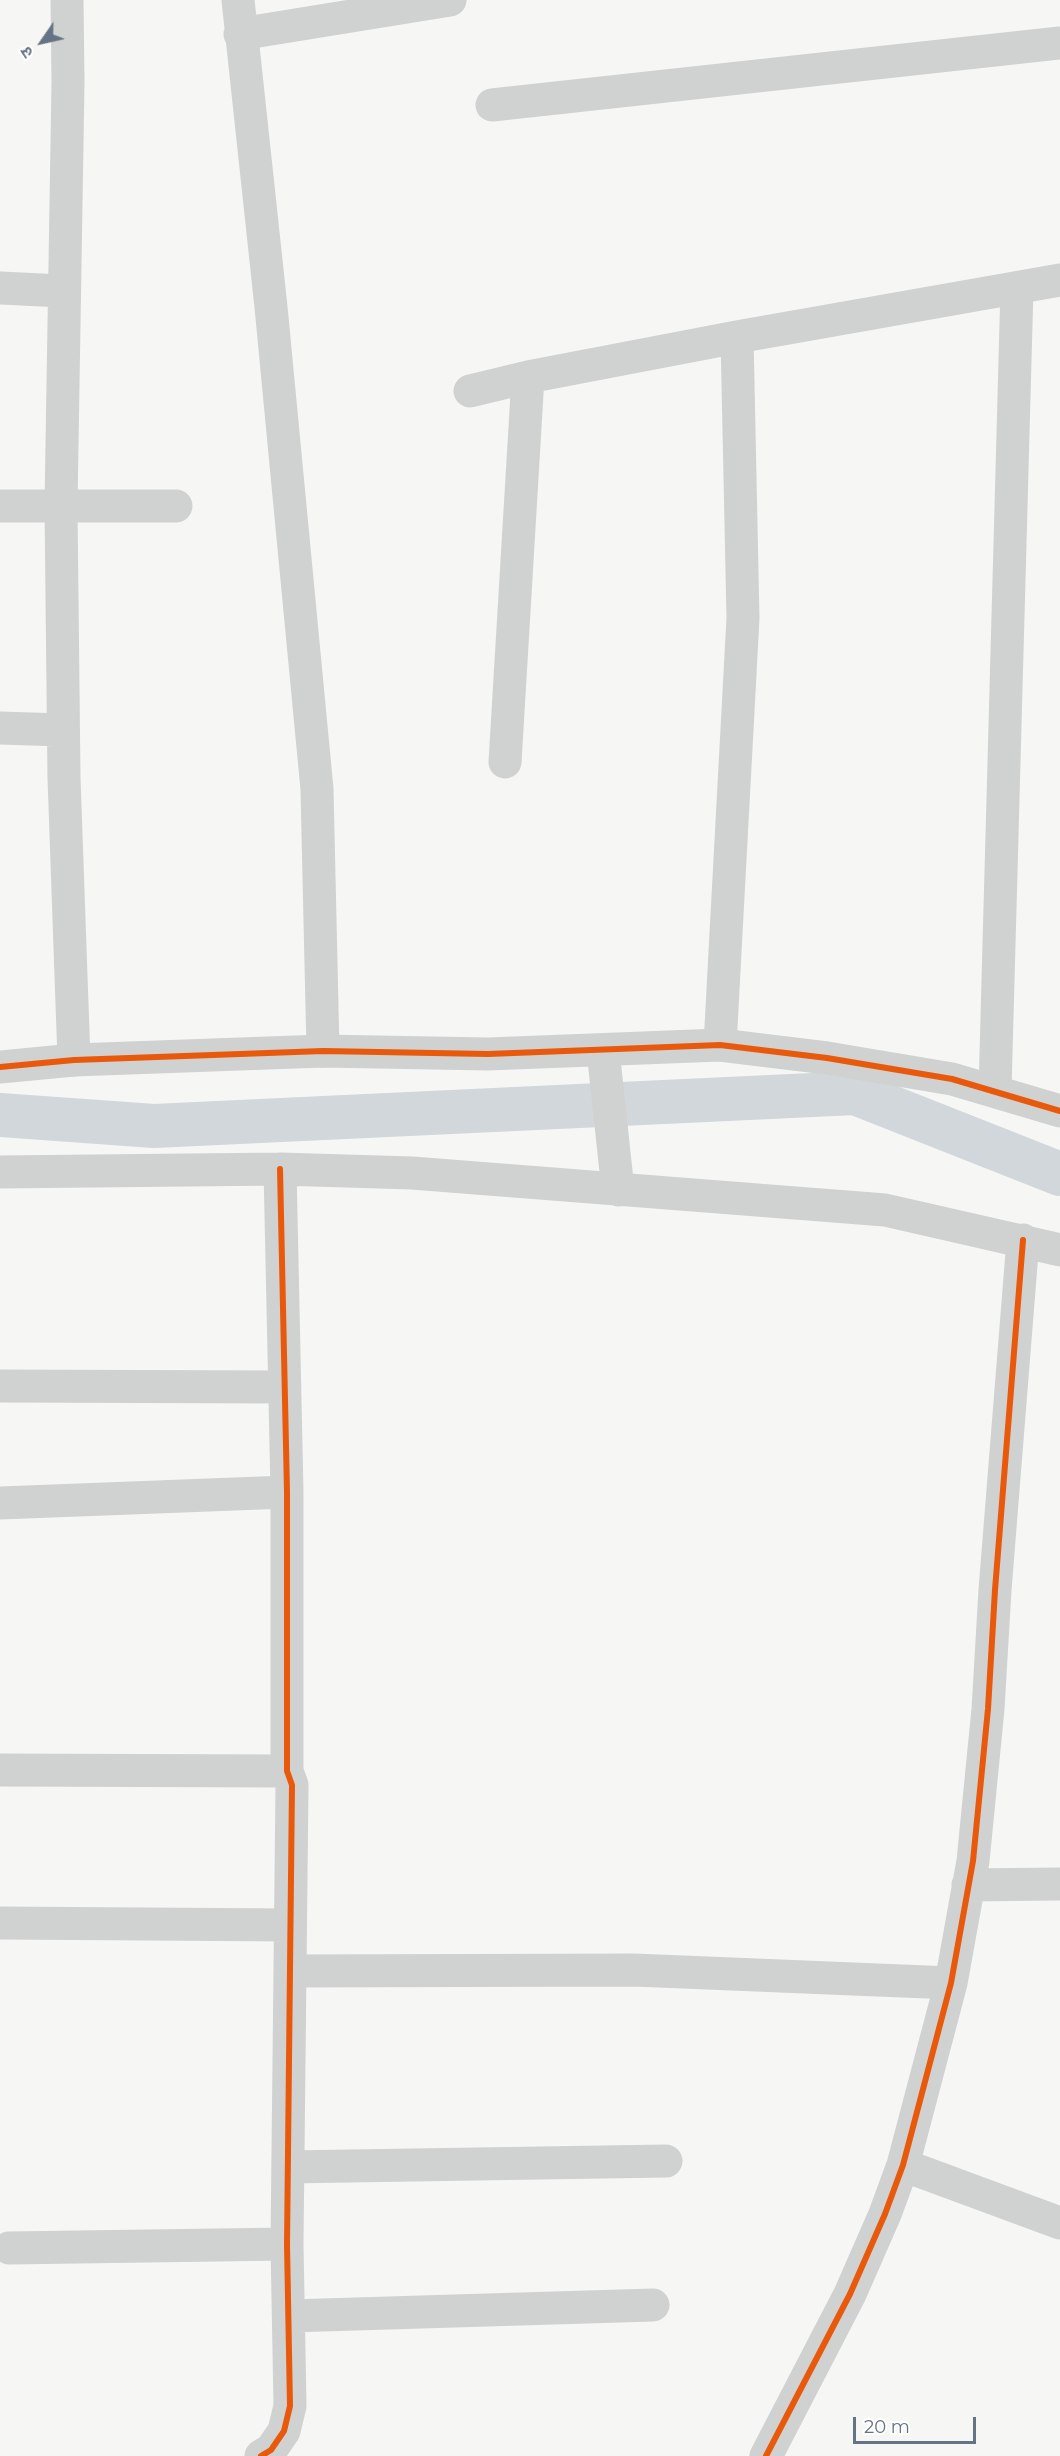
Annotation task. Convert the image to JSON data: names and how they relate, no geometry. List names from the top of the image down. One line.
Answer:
{"scale_bar":"20 m","north":"bottom left"}
